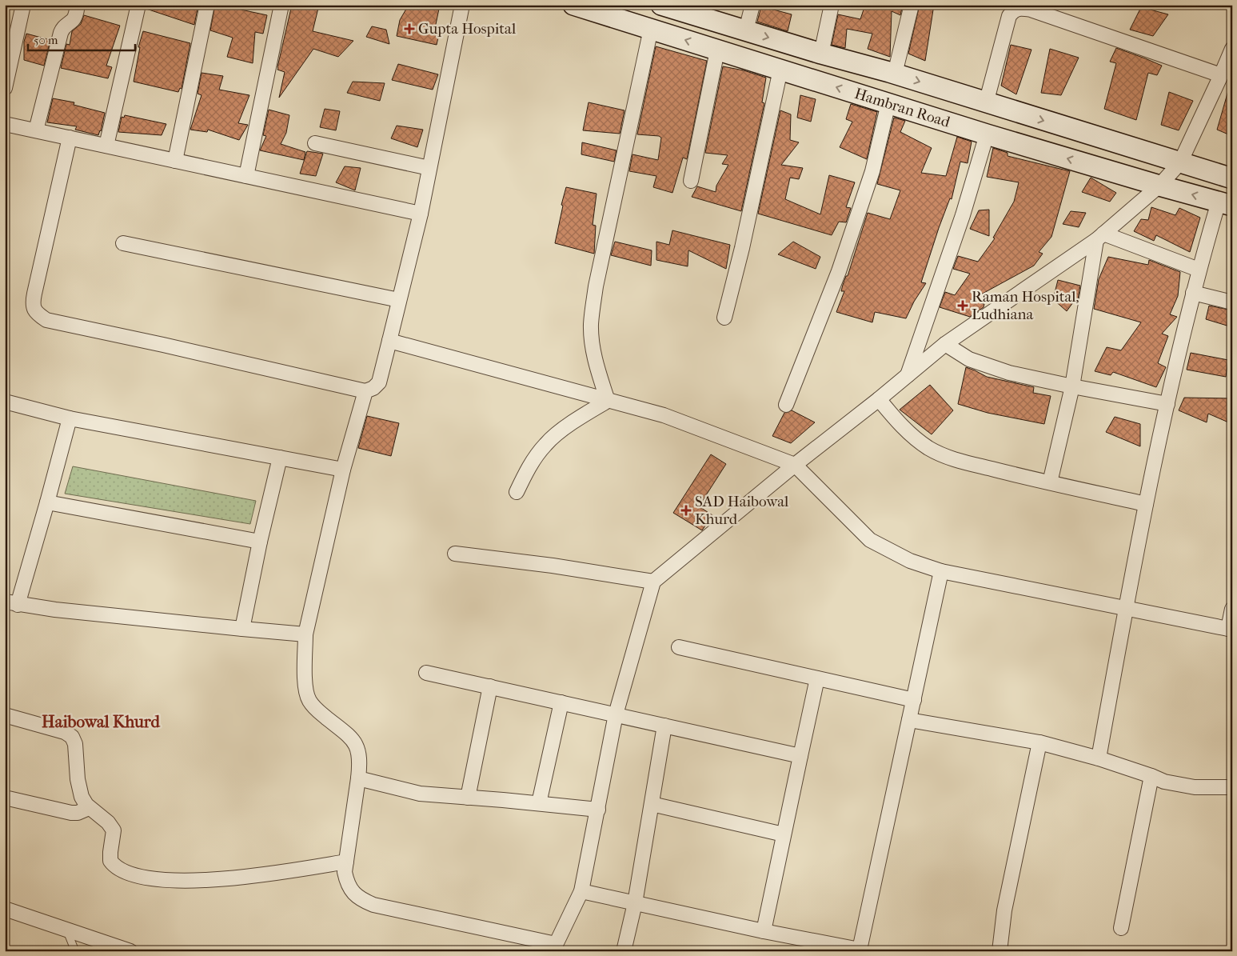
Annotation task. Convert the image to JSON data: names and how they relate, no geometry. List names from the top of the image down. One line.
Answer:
{"streets":{"main road":["Hambran Road"]},"districts":["Haibowal Khurd"],"places":{"health":["Gupta Hospital","Raman Hospital, Ludhiana","SAD Haibowal Khurd"]},"scale_bar":"50 m"}
